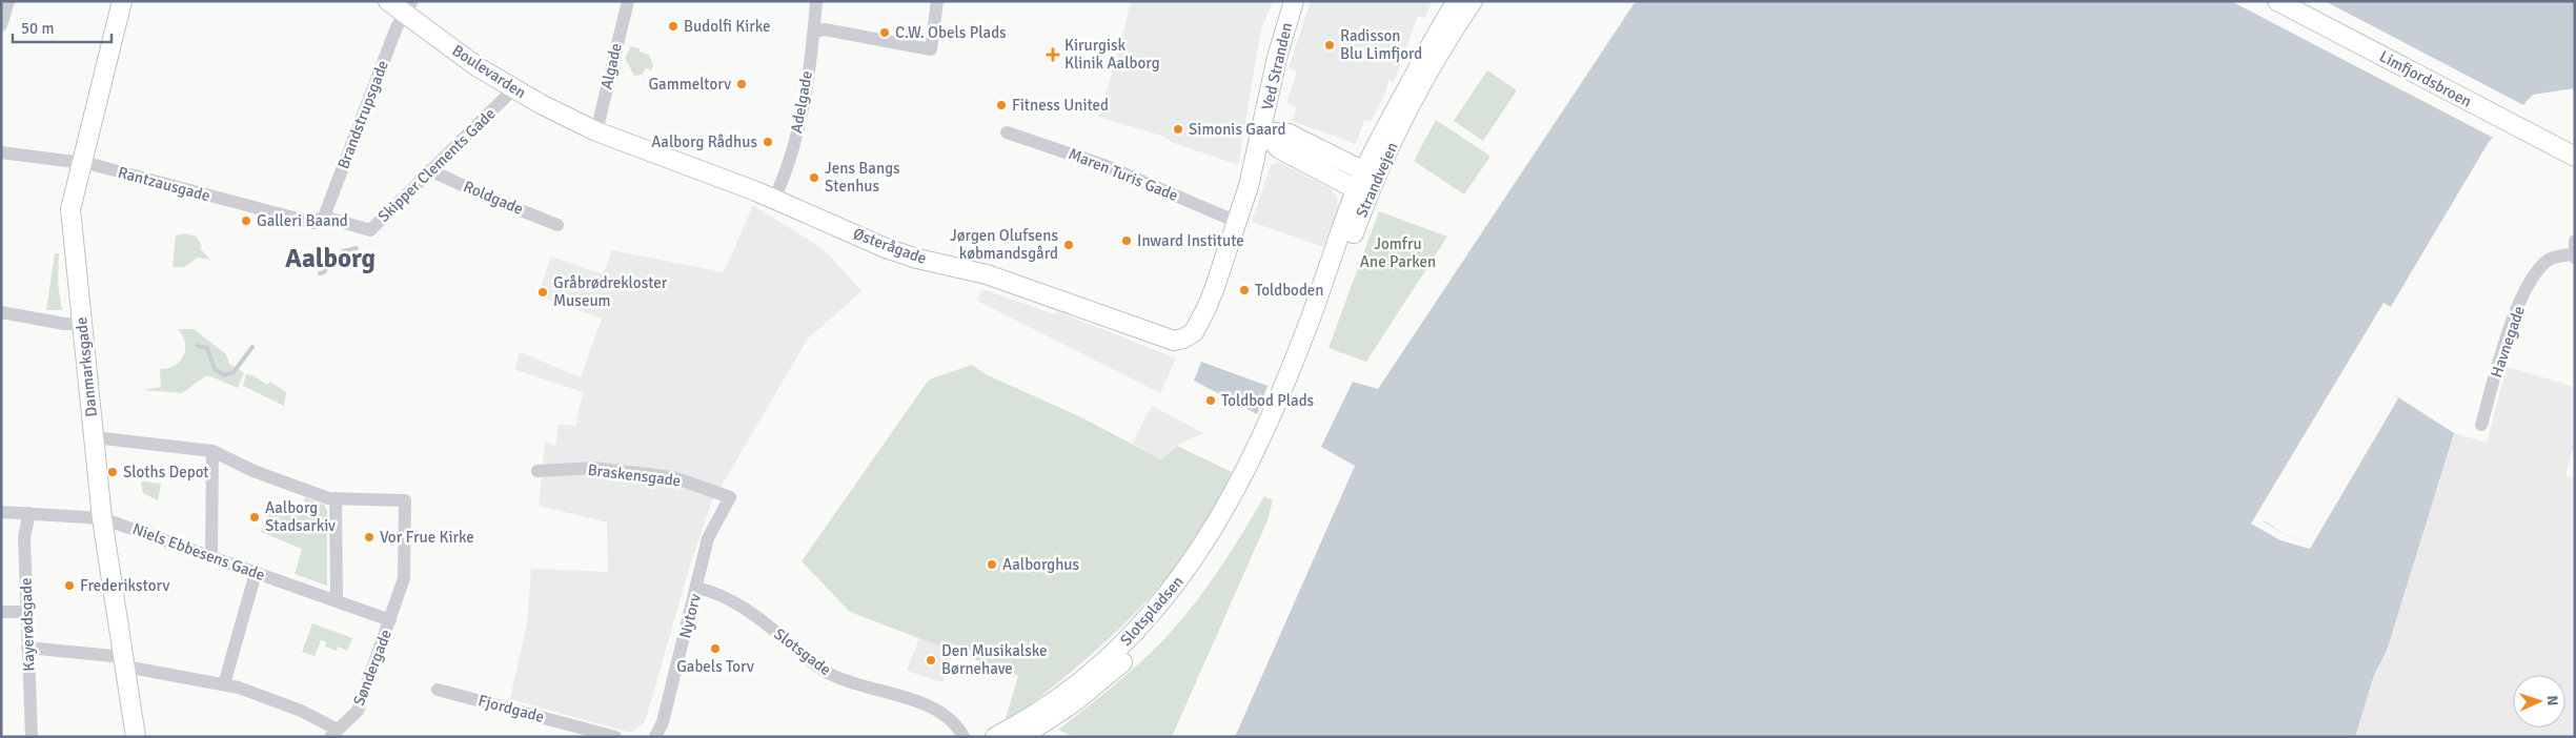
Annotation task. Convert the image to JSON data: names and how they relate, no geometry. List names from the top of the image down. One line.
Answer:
{"streets":{"street":["Algade","Ved Stranden","Boulevarden","Limfjordsbroen","Adelgade","Brandstrupsgade","Skipper Clements Gade","Maren Turis Gade","Strandvejen","Rantzausgade","Roldgade","Østerågade","Havnegade","Danmarksgade","Braskensgade","Niels Ebbesens Gade","Slotspladsen","Nytorv","Kayerødsgade","Slotsgade","Søndergade","Fjordgade"]},"crossings":[["Algade","Boulevarden"],["Algade","Østerågade"],["Ved Stranden","Maren Turis Gade"],["Ved Stranden","Strandvejen"],["Ved Stranden","Østerågade"],["Boulevarden","Brandstrupsgade"],["Boulevarden","Skipper Clements Gade"],["Boulevarden","Østerågade"],["Adelgade","Østerågade"],["Brandstrupsgade","Skipper Clements Gade"],["Brandstrupsgade","Rantzausgade"],["Skipper Clements Gade","Rantzausgade"],["Skipper Clements Gade","Roldgade"],["Strandvejen","Slotspladsen"],["Rantzausgade","Danmarksgade"],["Danmarksgade","Niels Ebbesens Gade"],["Braskensgade","Nytorv"],["Niels Ebbesens Gade","Kayerødsgade"],["Niels Ebbesens Gade","Søndergade"],["Nytorv","Slotsgade"]],"districts":["Aalborg"],"parks":["Jomfru Ane Parken"],"places":{"other":["Budolfi Kirke","C.W. Obels Plads","Radisson Blu Limfjord","Gammeltorv","Fitness United","Simonis Gaard","Aalborg Rådhus","Jens Bangs Stenhus","Galleri Baand","Inward Institute","Jørgen Olufsens købmandsgård","Toldboden","Gråbrødrekloster Museum","Toldbod Plads","Sloths Depot","Aalborg Stadsarkiv","Vor Frue Kirke","Aalborghus","Frederikstorv","Gabels Torv","Den Musikalske Børnehave"],"health":["Kirurgisk Klinik Aalborg"]},"scale_bar":"50 m","north":"right"}
